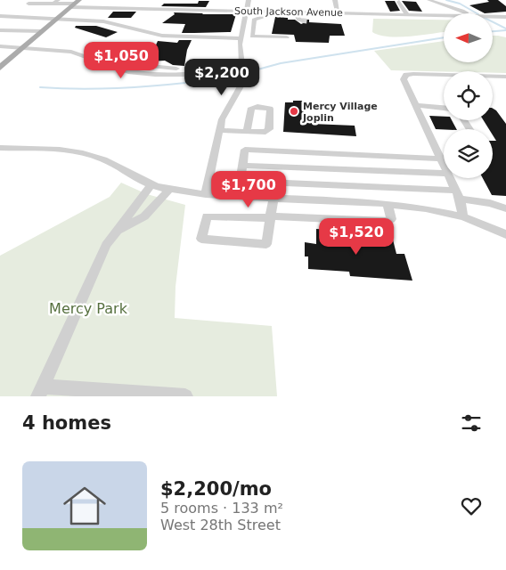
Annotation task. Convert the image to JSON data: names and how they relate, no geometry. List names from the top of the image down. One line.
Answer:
{"streets":{"street":["South Jackson Avenue"]},"parks":["Mercy Park"],"places":["Mercy Village Joplin"],"north":"left","page":{"price":["$1,050","$2,200","$1,700","$1,520"],"heading":"4 homes","list":[{"name":"$2,200/mo","note":"5 rooms · 133 m² · West 28th Street"}]}}
